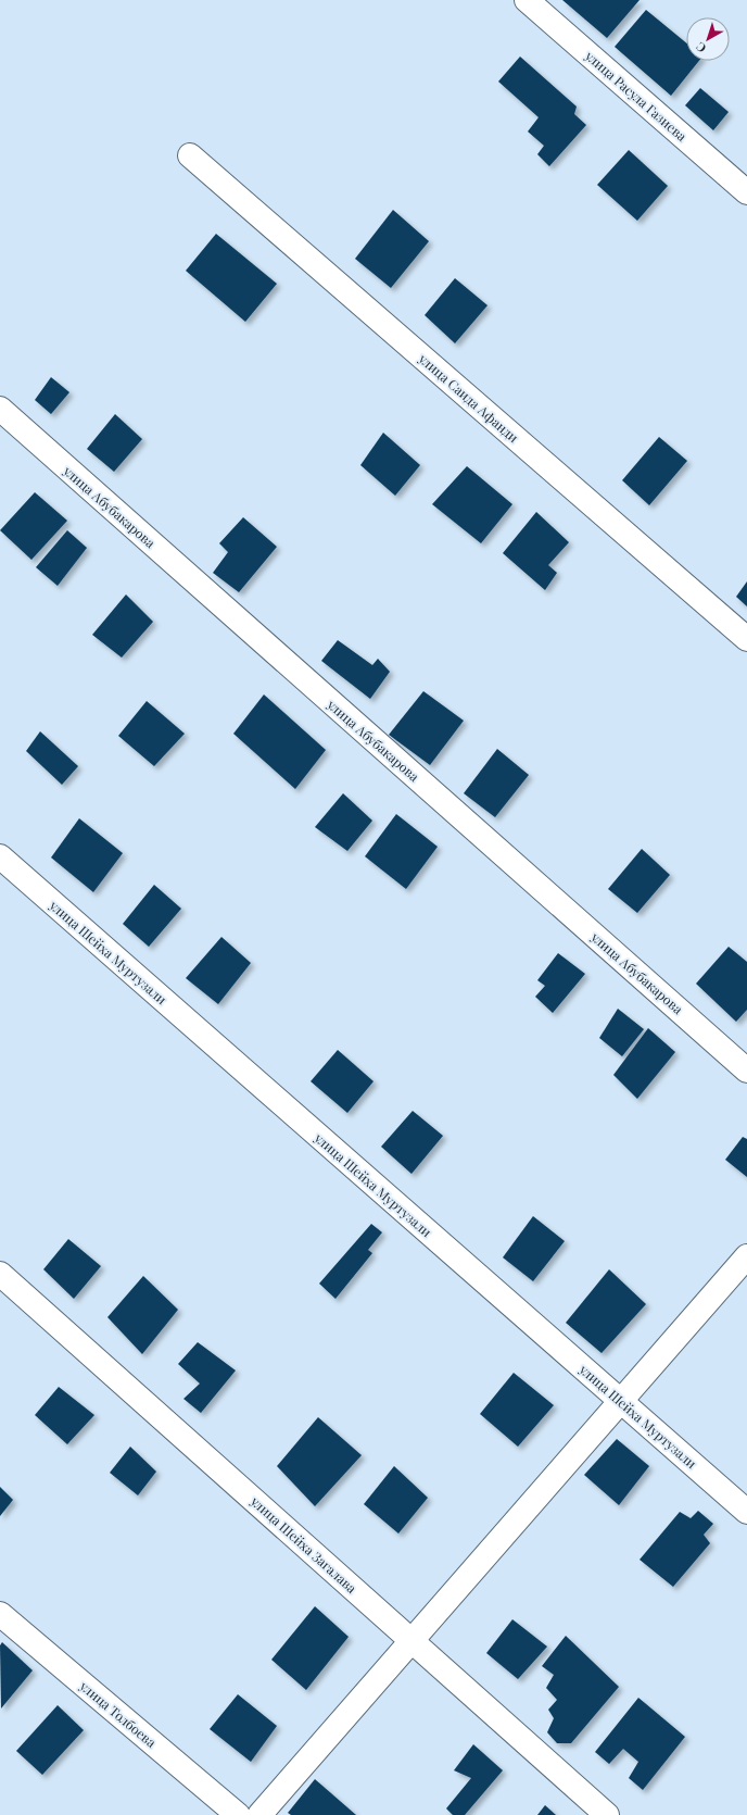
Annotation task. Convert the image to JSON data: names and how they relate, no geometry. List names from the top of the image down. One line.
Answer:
{"streets":{"street":["улица Расула Газиева","улица Саида Афанди","улица Абубакарова","улица Шейха Муртузали","улица Шейха Загалава","улица Толбоева"]},"north":"bottom left"}
